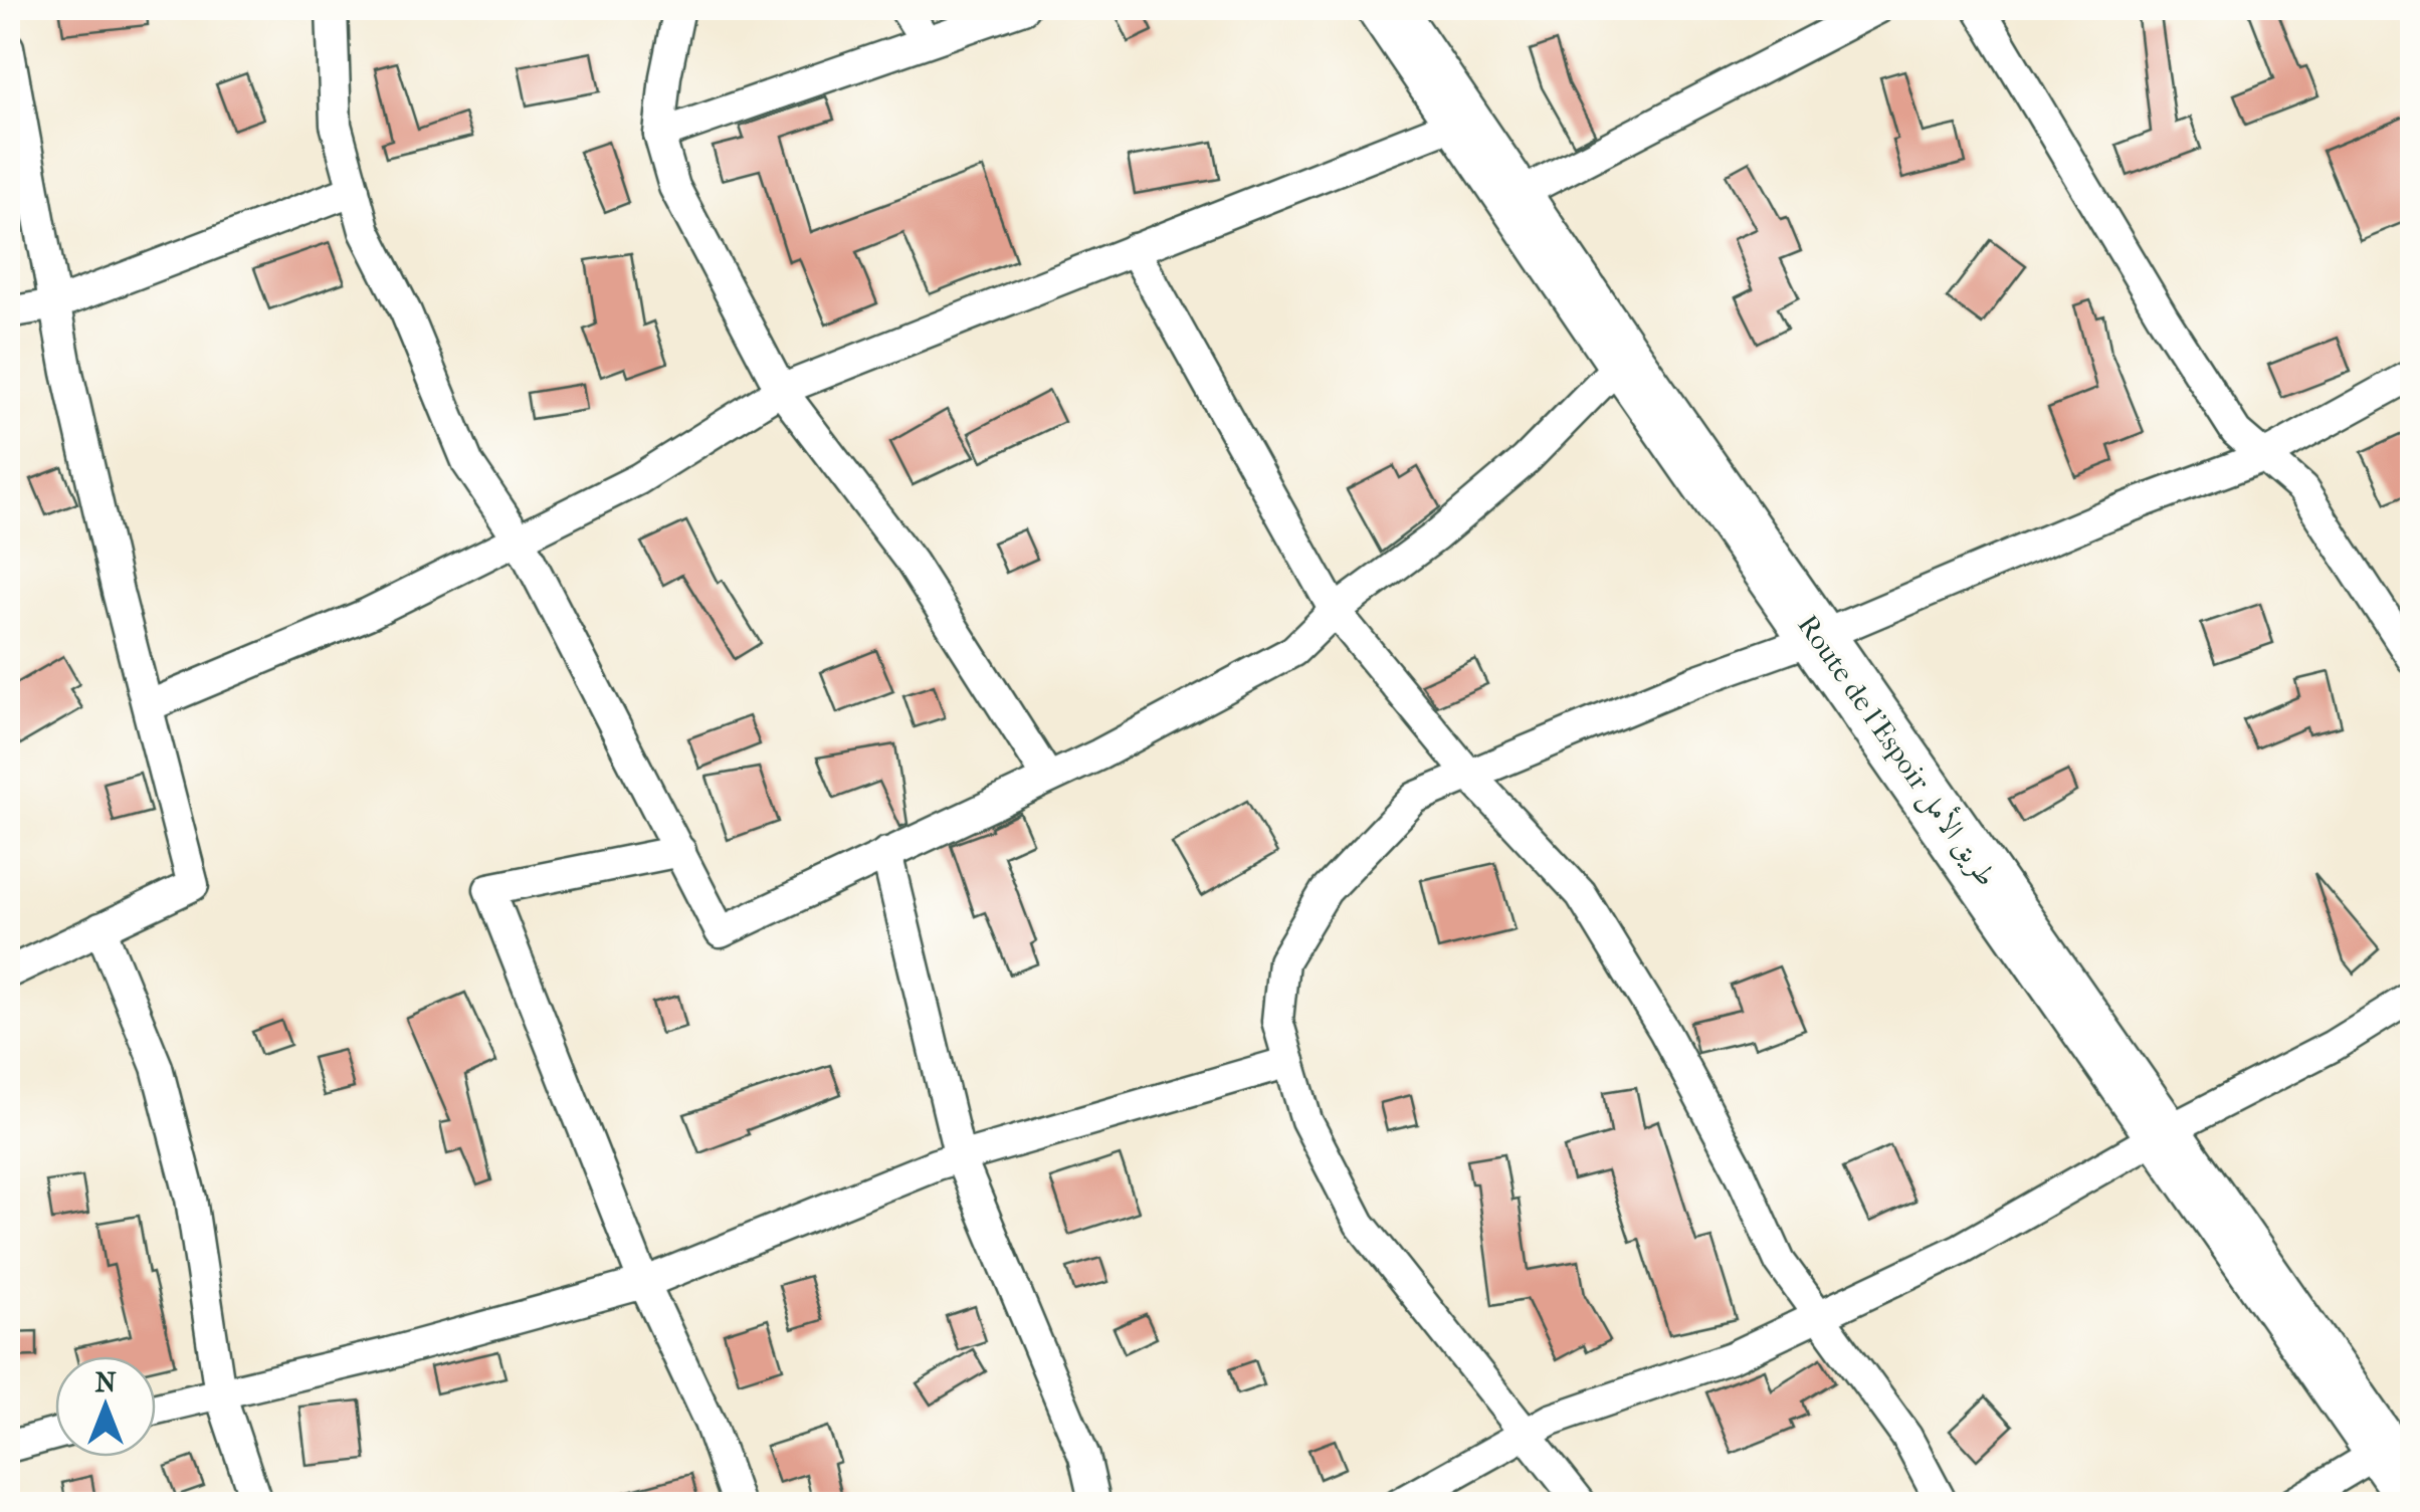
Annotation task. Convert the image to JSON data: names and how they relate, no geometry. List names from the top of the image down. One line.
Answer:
{"streets":{"highway":["Route de l’Espoir طريق الأمل"]},"north":"top"}
